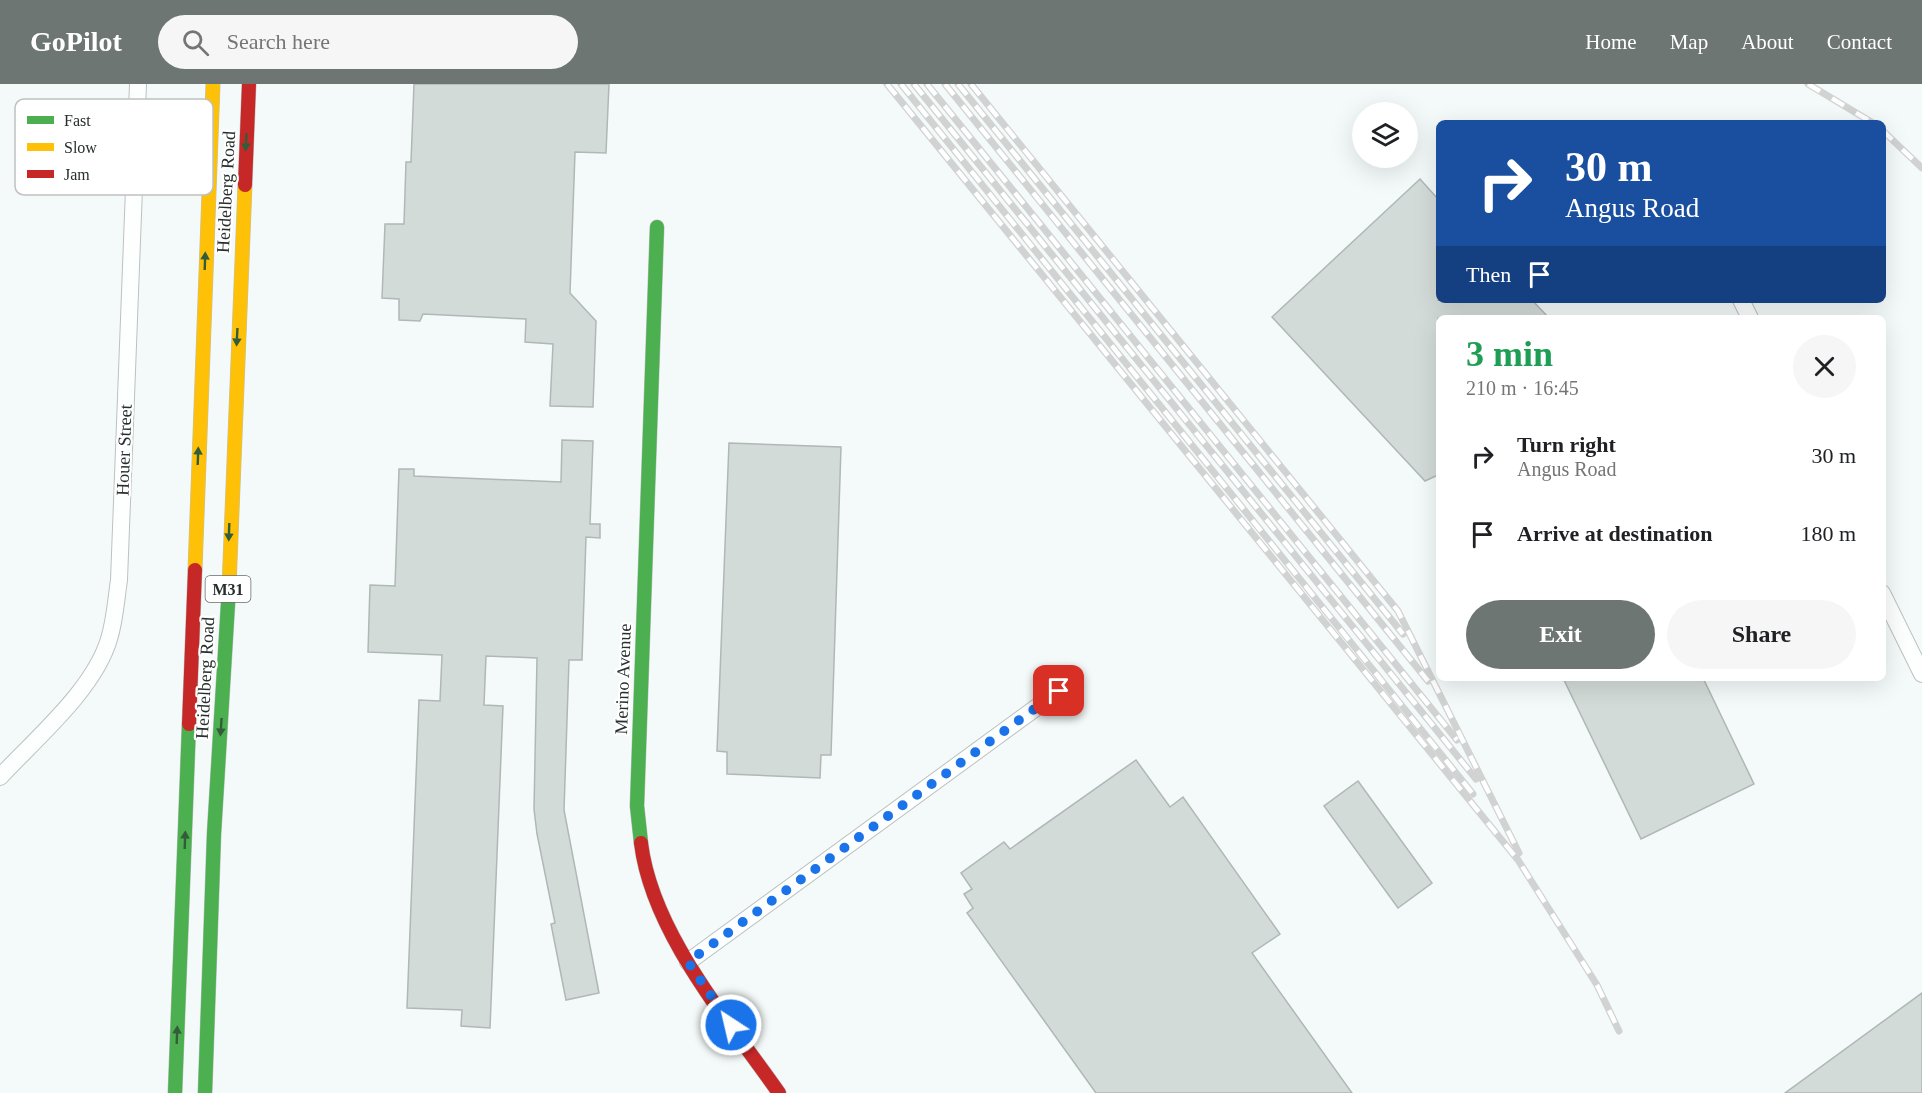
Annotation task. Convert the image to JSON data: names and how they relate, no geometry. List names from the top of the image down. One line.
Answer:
{"streets":{"main road":["Heidelberg Road","M31","Merino Avenue"],"street":["Houer Street"]},"legend":["Fast","Slow","Jam"],"page":{"header":"GoPilot","search":"Search here","nav":["Home","Map","About","Contact"],"turn":["30 m","Angus Road"],"then":"Then","heading":["3 min","210 m · 16:45"],"list":[{"name":"Turn right","note":"Angus Road","value":"30 m"},{"name":"Arrive at destination","value":"180 m"}],"buttons":["Exit","Share"]}}
